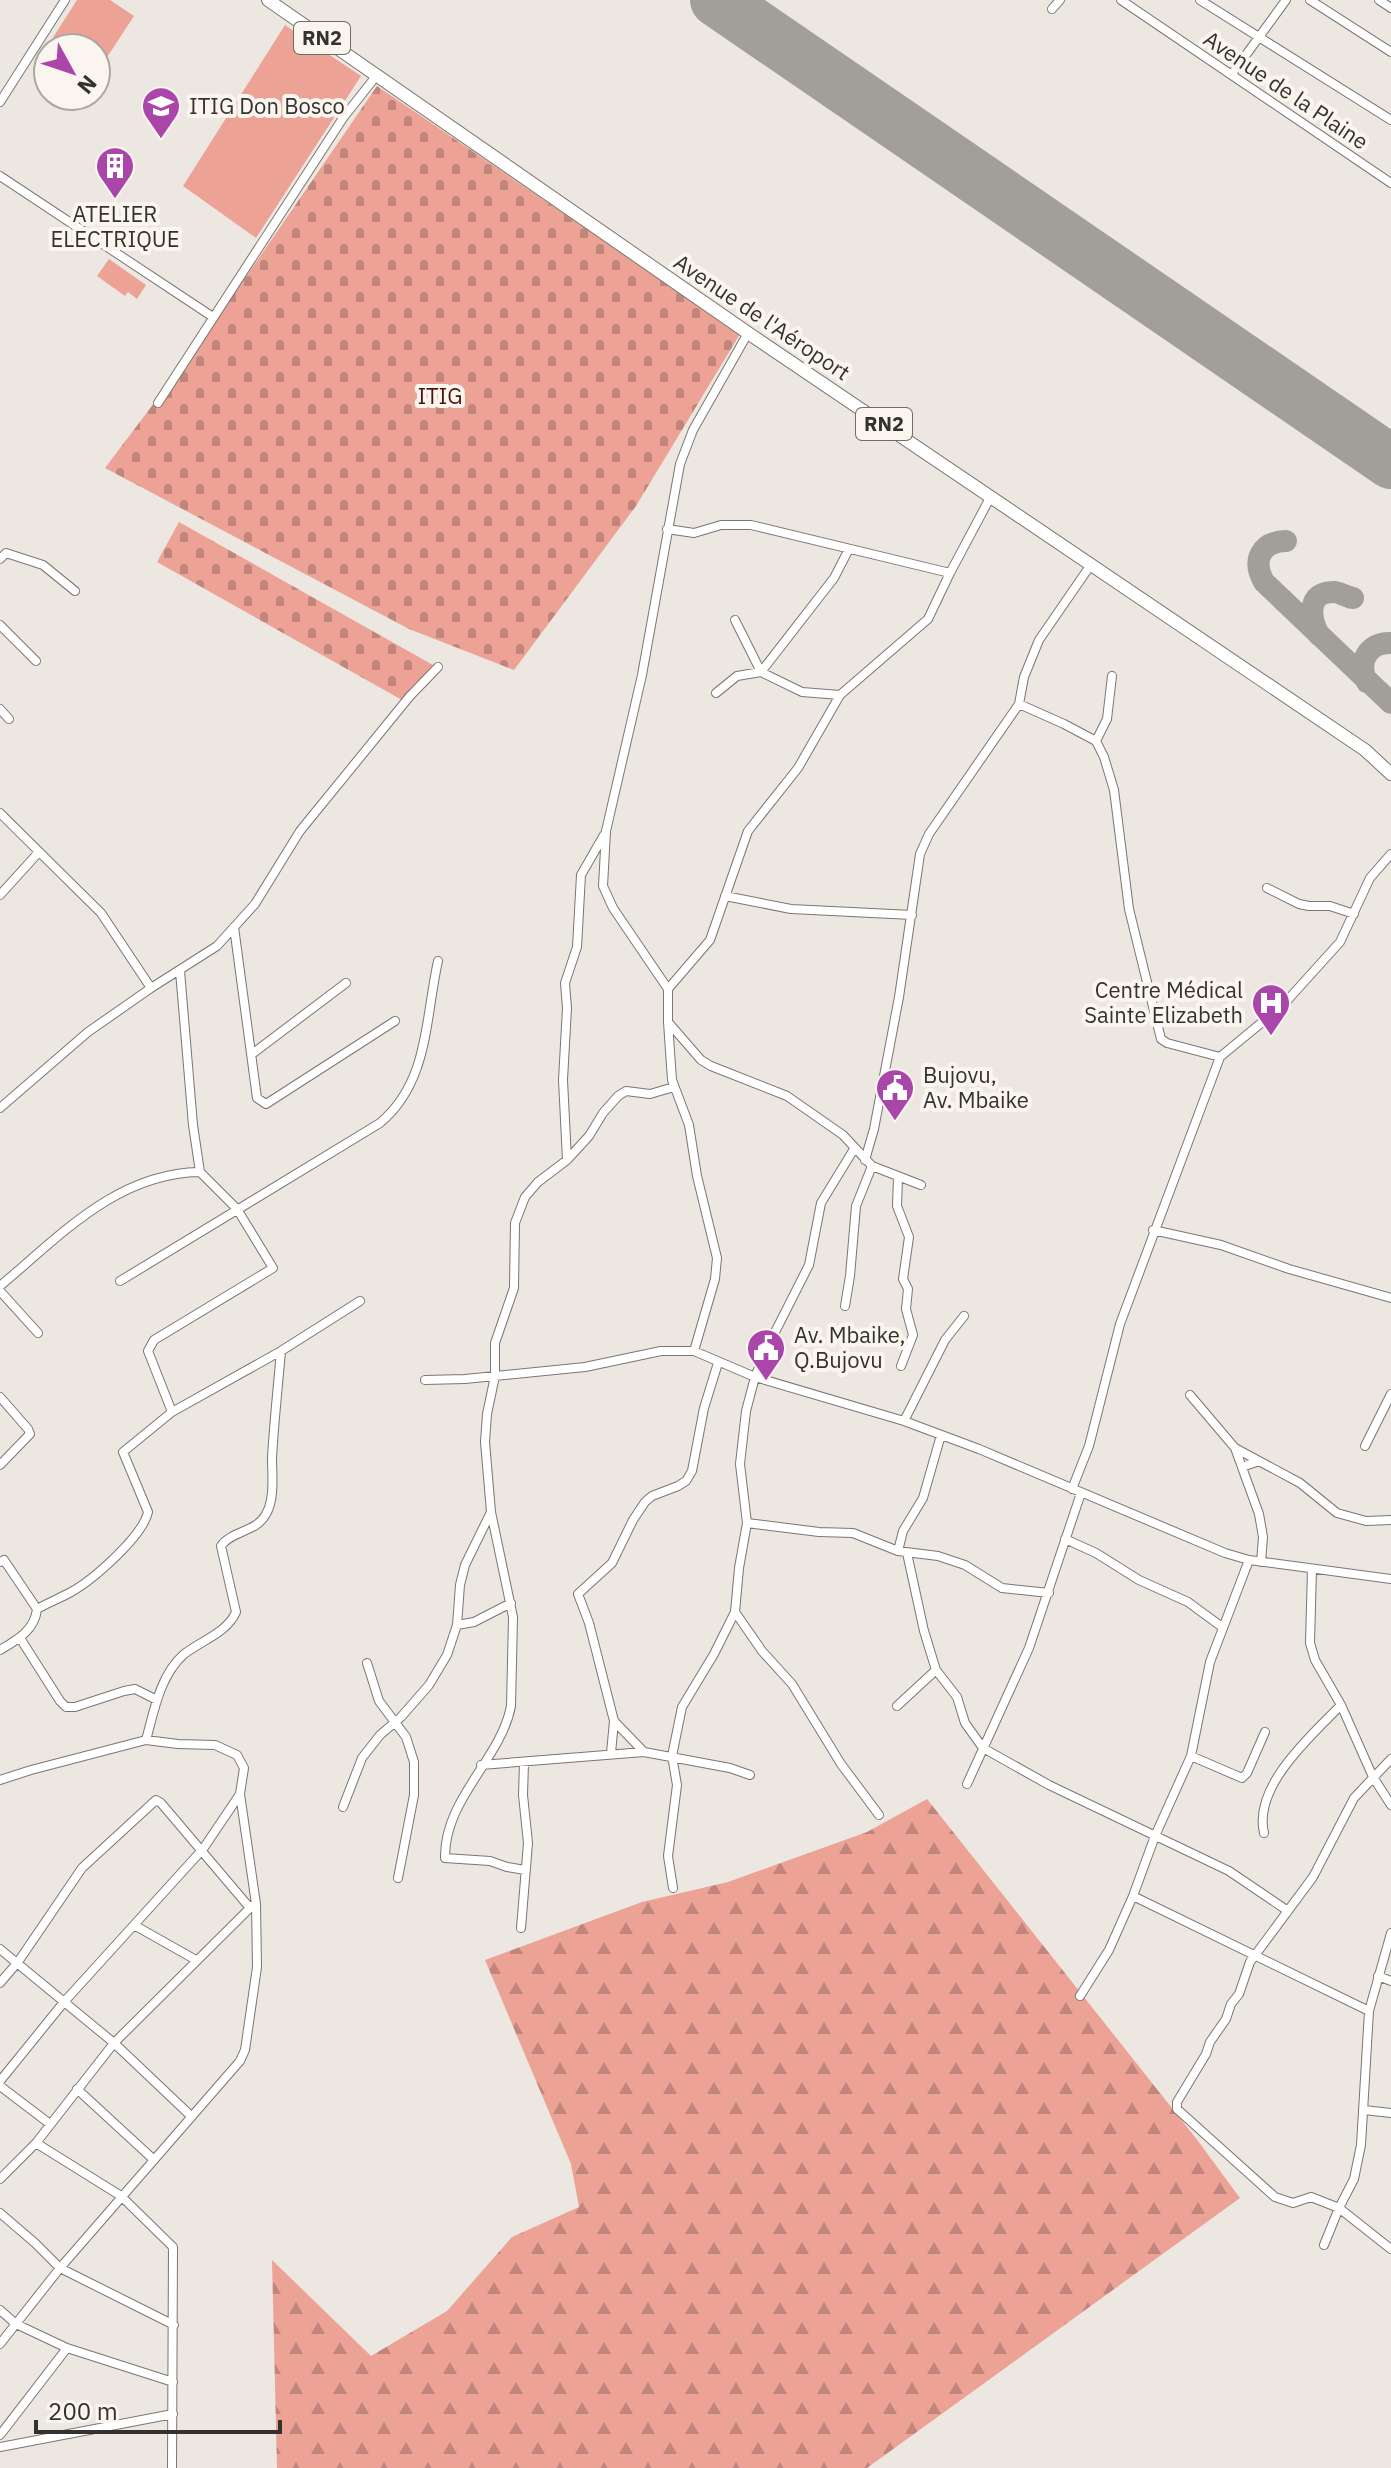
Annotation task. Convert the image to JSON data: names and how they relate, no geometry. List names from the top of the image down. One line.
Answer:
{"streets":{"highway":["RN2","Avenue de l'Aéroport"],"street":["Avenue de la Plaine"]},"parks":["ITIG"],"places":{"school or university":["ITIG Don Bosco"],"building":["ATELIER ELECTRIQUE"],"hospital":["Centre Médical Sainte Elizabeth"],"public building":["Bujovu, Av. Mbaike","Av. Mbaike, Q.Bujovu"]},"scale_bar":"200 m","north":"bottom right"}
